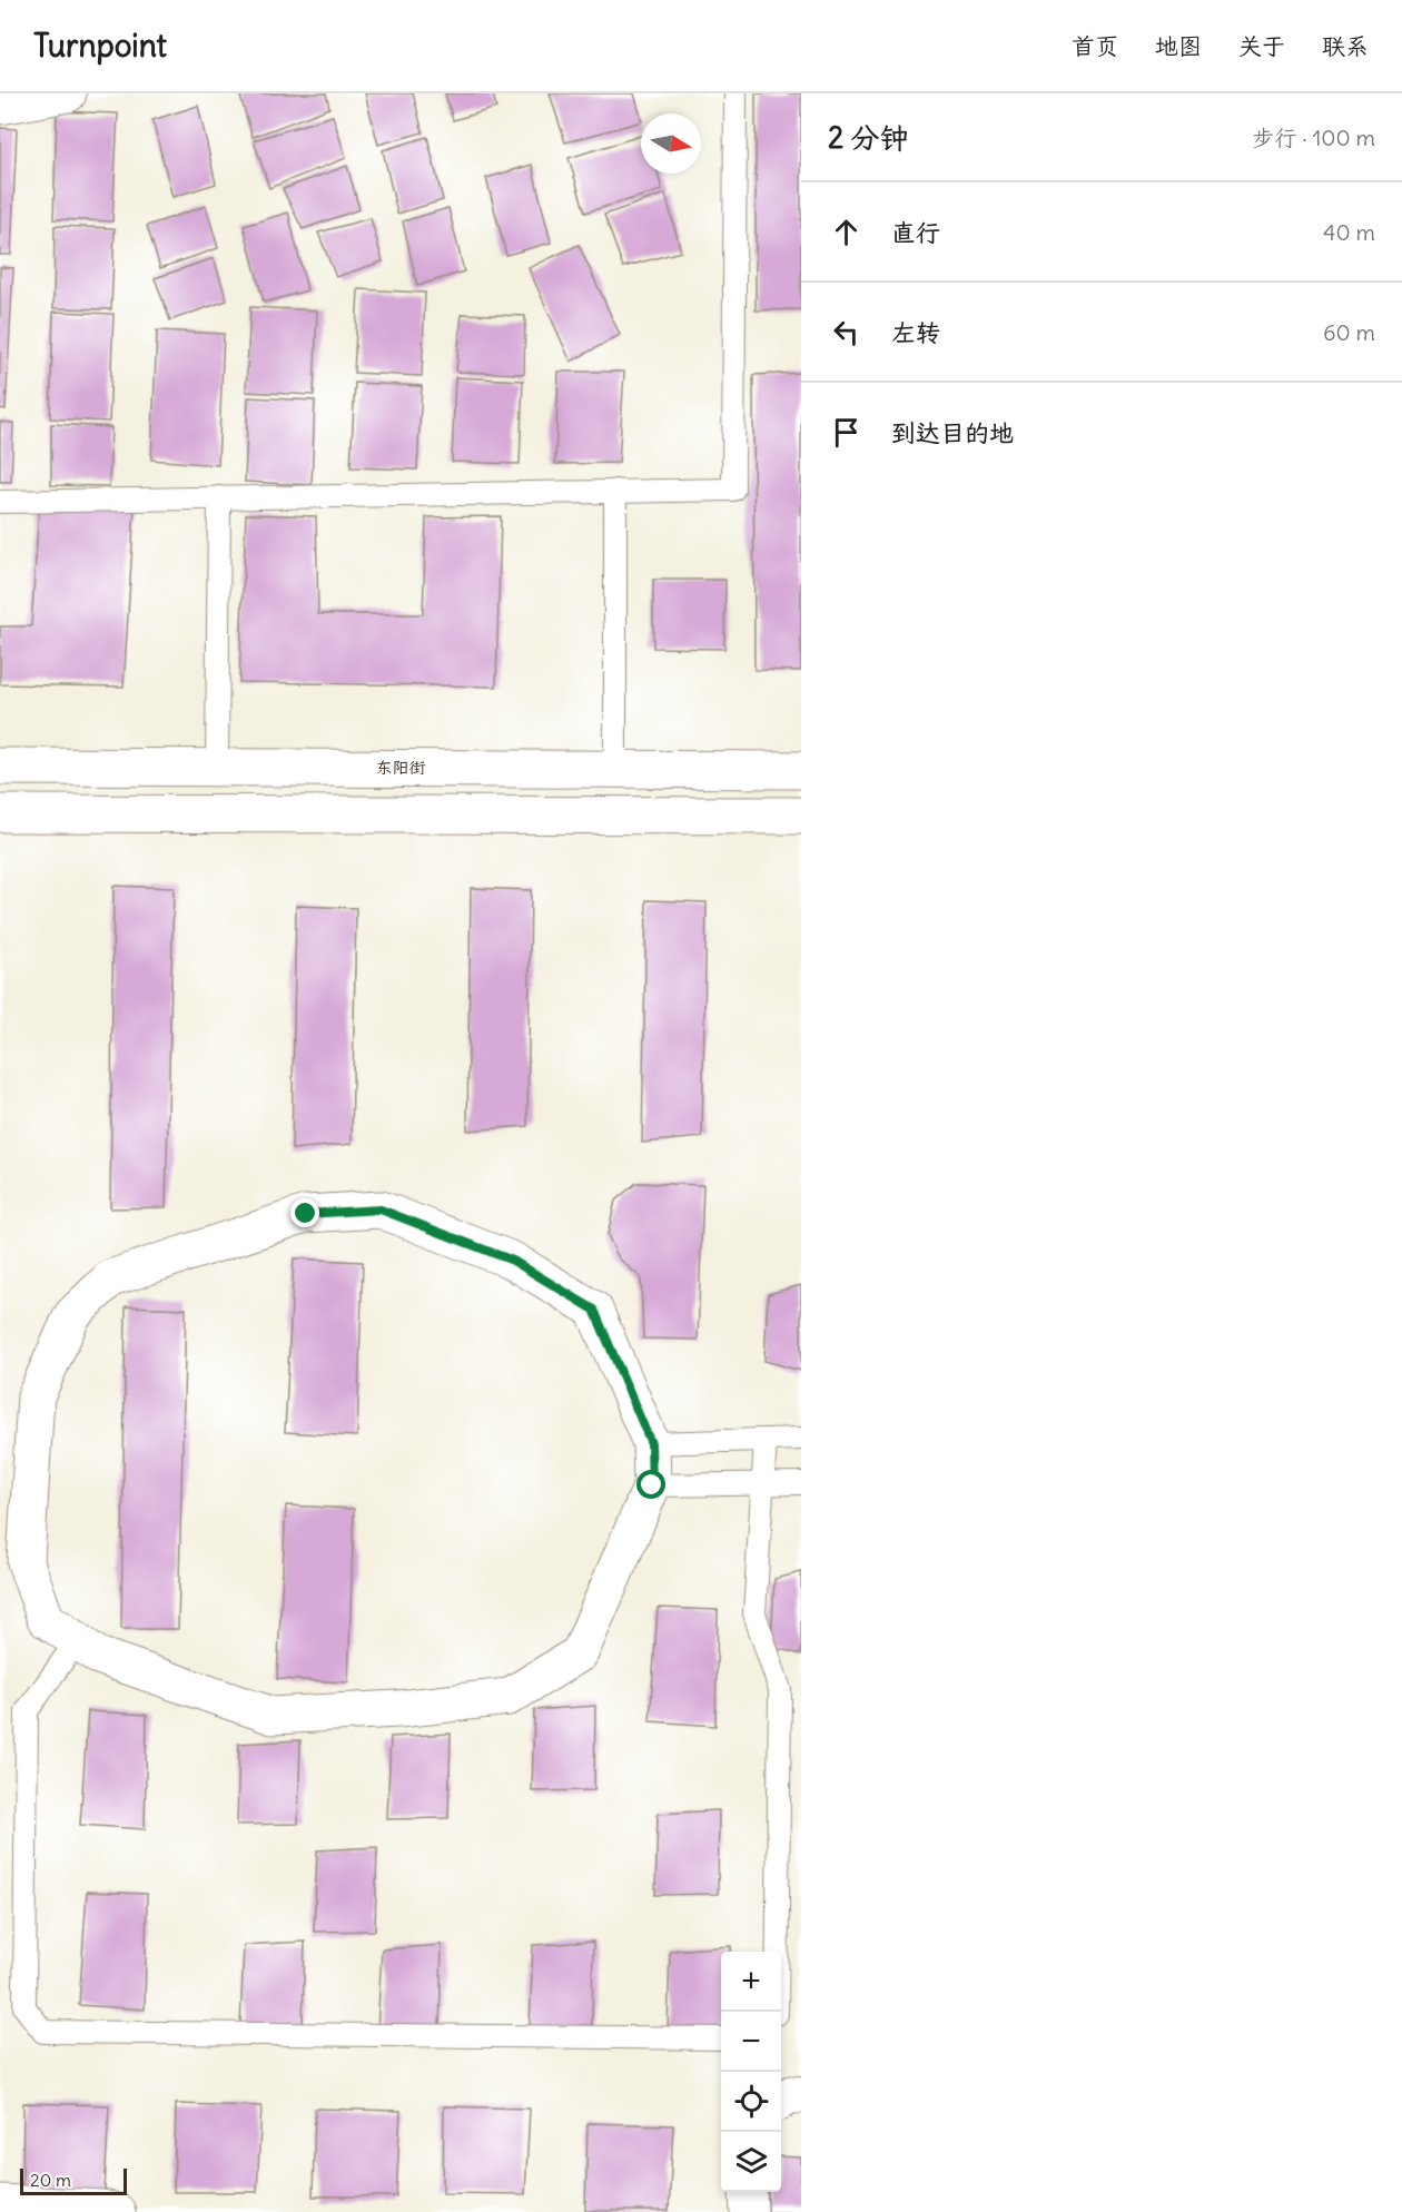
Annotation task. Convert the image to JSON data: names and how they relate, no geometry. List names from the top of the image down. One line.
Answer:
{"streets":{"street":["东阳街"]},"scale_bar":"20 m","north":"right","page":{"header":"Turnpoint","nav":["首页","地图","关于","联系"],"heading":["2 分钟","步行 · 100 m"],"list":[["直行","40 m"],["左转","60 m"],"到达目的地"],"map_buttons":["+","−"],"scale":"20 m"}}
